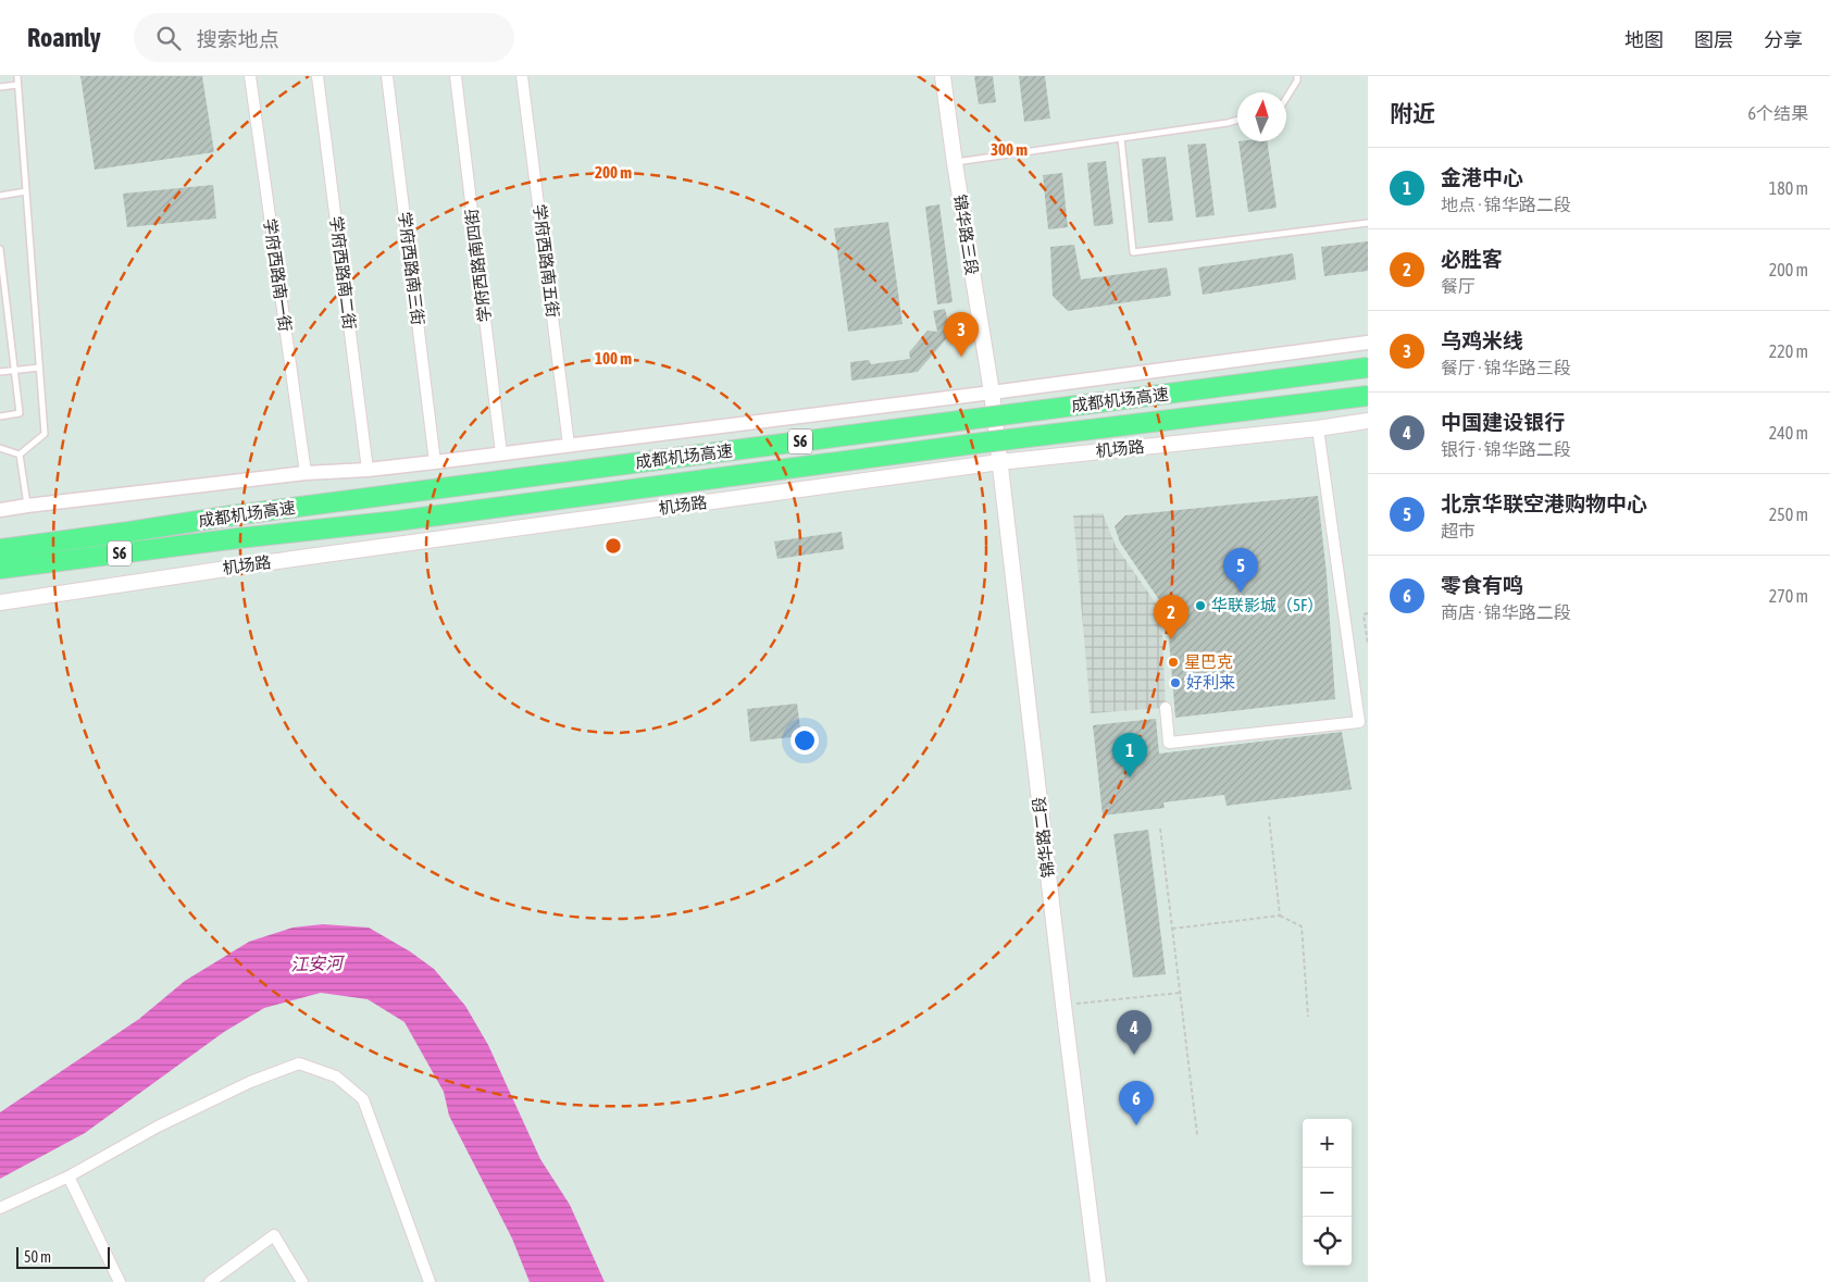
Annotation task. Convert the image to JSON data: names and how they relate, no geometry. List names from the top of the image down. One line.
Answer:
{"streets":{"highway":["成都机场高速","S6"],"main road":["锦华路三段","机场路","锦华路二段"],"street":["学府西路南五街","学府西路南四街","学府西路南三街","学府西路南二街","学府西路南一街"]},"crossings":[["锦华路三段","锦华路二段"],["机场路","锦华路二段"]],"water":["江安河"],"places":["华联影城（5F）","星巴克","好利来"],"scale_bar":"50 m","north":"top","page":{"header":"Roamly","search":"搜索地点","nav":["地图","图层","分享"],"heading":["附近","6个结果"],"list":[{"mark":"1","name":"金港中心","note":"地点 · 锦华路二段","value":"180 m"},{"mark":"2","name":"必胜客","note":"餐厅","value":"200 m"},{"mark":"3","name":"乌鸡米线","note":"餐厅 · 锦华路三段","value":"220 m"},{"mark":"4","name":"中国建设银行","note":"银行 · 锦华路二段","value":"240 m"},{"mark":"5","name":"北京华联空港购物中心","note":"超市","value":"250 m"},{"mark":"6","name":"零食有鸣","note":"商店 · 锦华路二段","value":"270 m"}],"pins":["3","5","2","1","4","6"],"map_buttons":["+","−"],"scale":"50 m"},"rings":["300 m","200 m","100 m"]}
